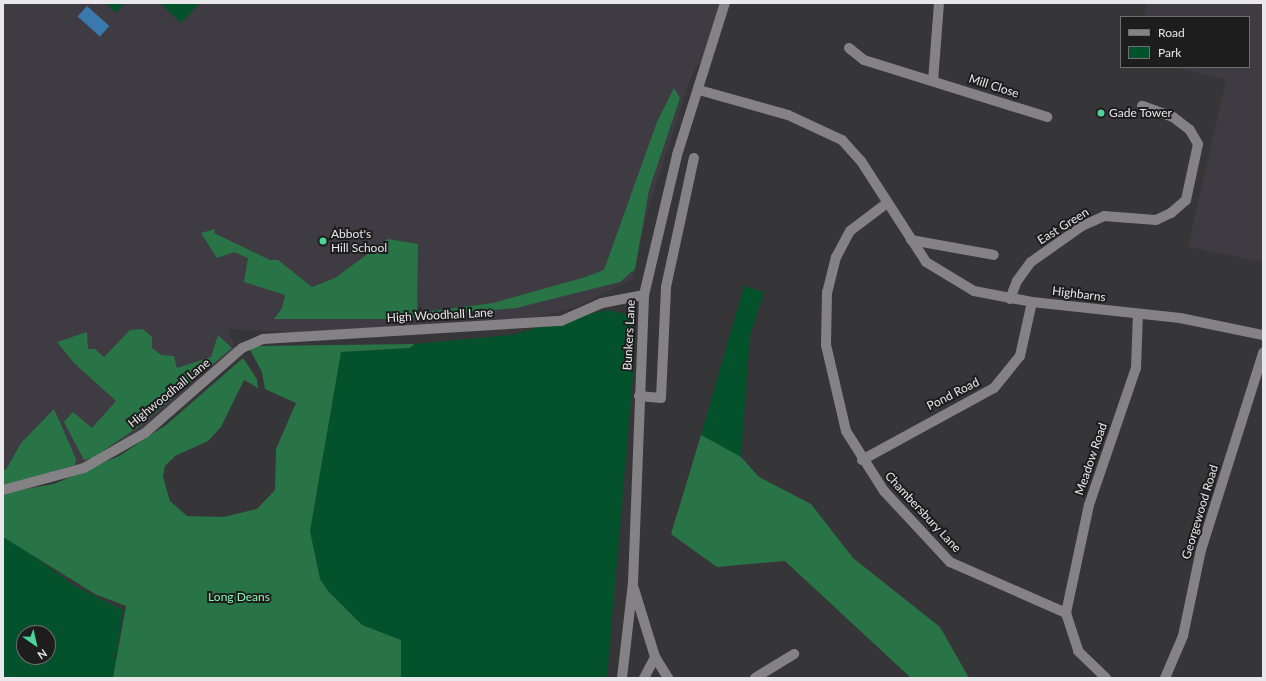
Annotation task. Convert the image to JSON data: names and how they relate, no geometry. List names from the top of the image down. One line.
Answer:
{"streets":{"street":["Mill Close","East Green","Highbarns","High Woodhall Lane","Bunkers Lane","Highwoodhall Lane","Pond Road","Meadow Road","Chambersbury Lane","Georgewood Road"]},"crossings":[["East Green","Highbarns"],["Highbarns","Pond Road"],["Highbarns","Meadow Road"],["Highbarns","Chambersbury Lane"],["High Woodhall Lane","Bunkers Lane"],["High Woodhall Lane","Highwoodhall Lane"],["Pond Road","Chambersbury Lane"],["Meadow Road","Chambersbury Lane"]],"parks":["Long Deans"],"places":["Gade Tower","Abbot's Hill School"],"legend":["Road","Park"],"north":"bottom right"}
